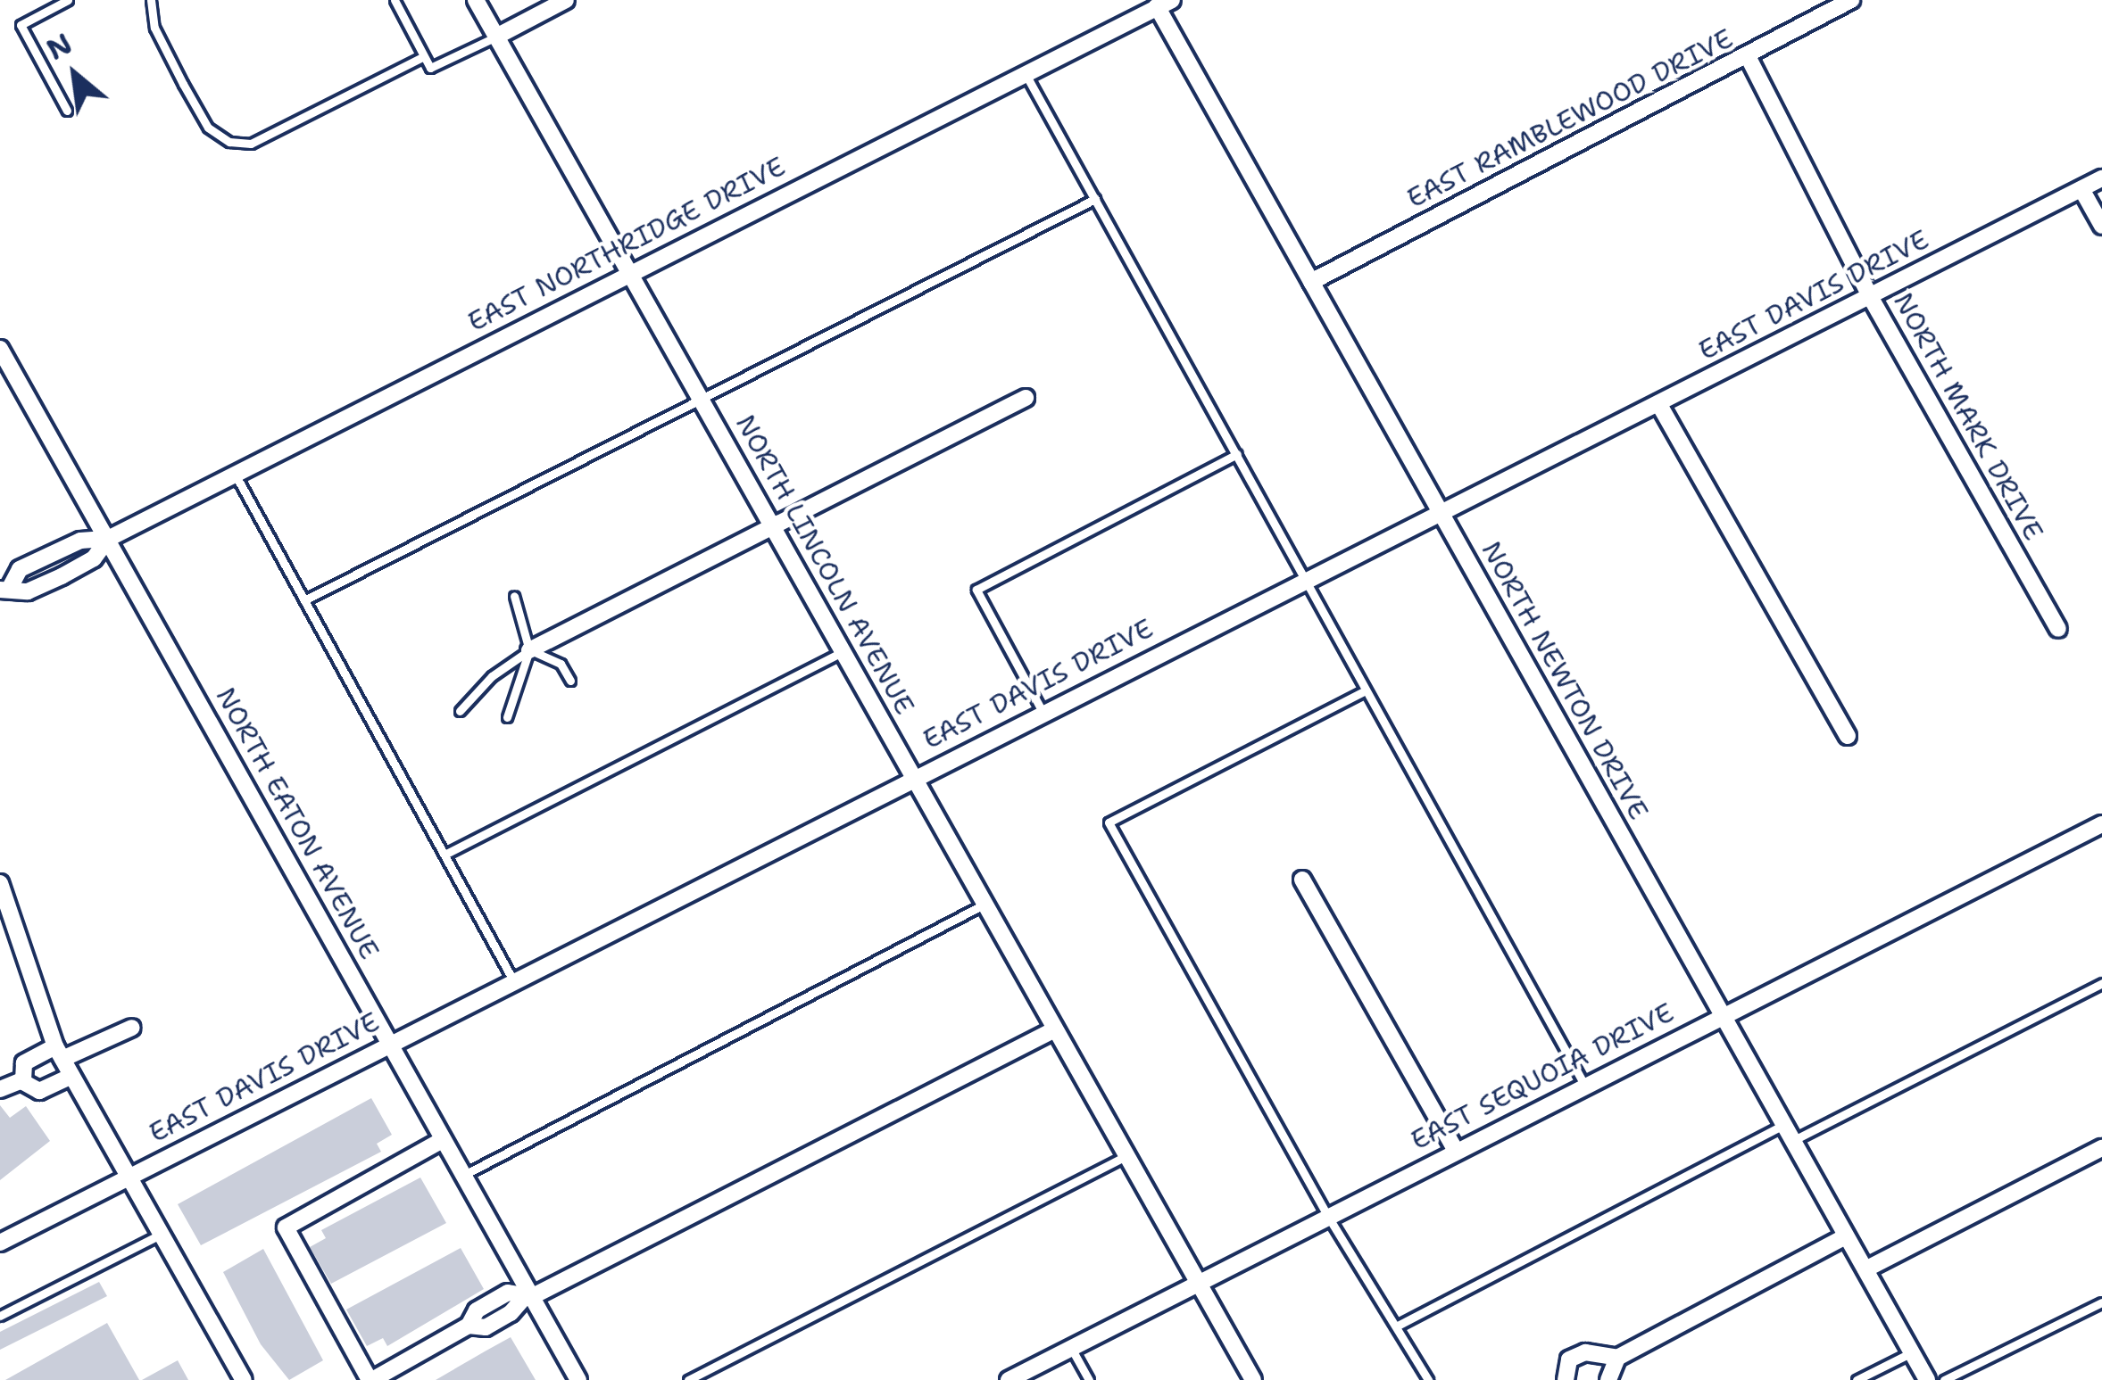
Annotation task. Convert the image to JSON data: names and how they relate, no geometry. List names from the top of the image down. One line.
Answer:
{"streets":{"street":["EAST RAMBLEWOOD DRIVE","EAST NORTHRIDGE DRIVE","EAST DAVIS DRIVE","NORTH MARK DRIVE","NORTH LINCOLN AVENUE","NORTH NEWTON DRIVE","NORTH EATON AVENUE","EAST SEQUOIA DRIVE"]},"crossings":[["EAST RAMBLEWOOD DRIVE","NORTH MARK DRIVE"],["EAST RAMBLEWOOD DRIVE","NORTH NEWTON DRIVE"],["EAST NORTHRIDGE DRIVE","NORTH LINCOLN AVENUE"],["EAST NORTHRIDGE DRIVE","NORTH NEWTON DRIVE"],["EAST NORTHRIDGE DRIVE","NORTH EATON AVENUE"],["EAST DAVIS DRIVE","NORTH MARK DRIVE"],["EAST DAVIS DRIVE","NORTH LINCOLN AVENUE"],["EAST DAVIS DRIVE","NORTH NEWTON DRIVE"],["EAST DAVIS DRIVE","NORTH EATON AVENUE"],["NORTH LINCOLN AVENUE","EAST SEQUOIA DRIVE"],["NORTH NEWTON DRIVE","EAST SEQUOIA DRIVE"]],"north":"top left"}
